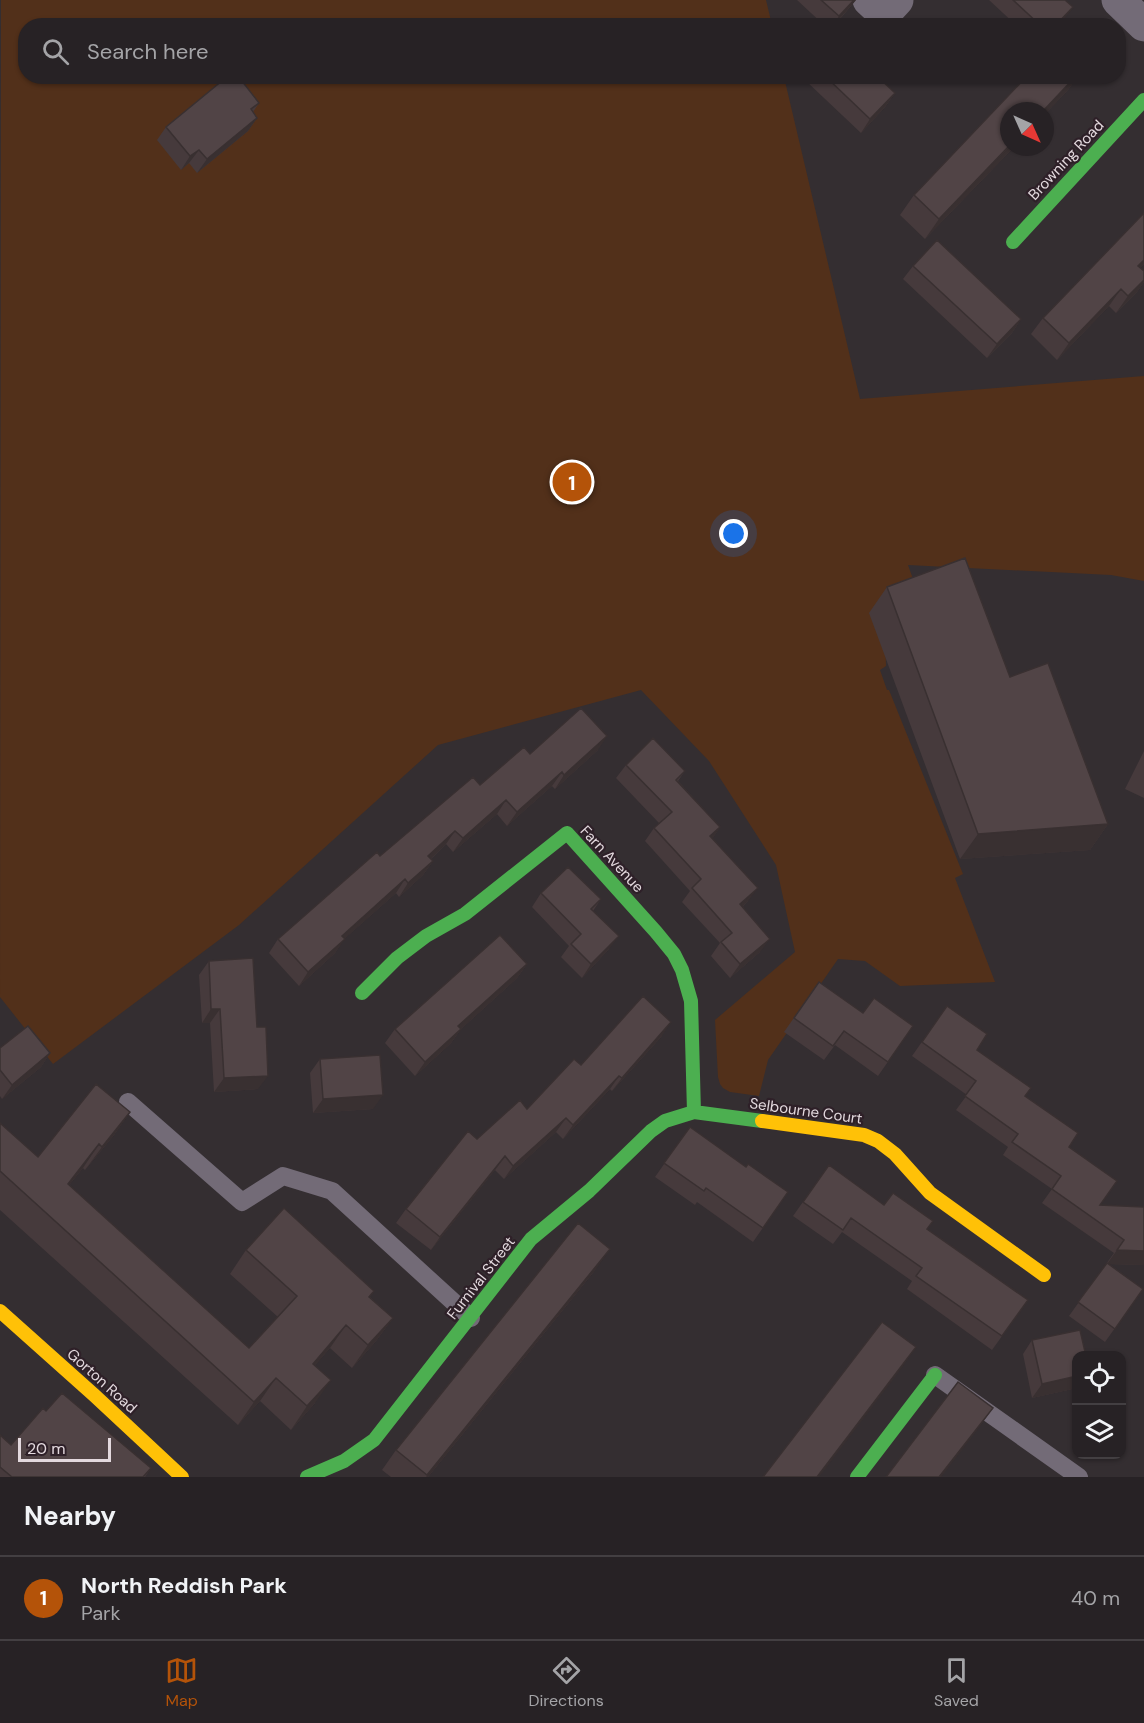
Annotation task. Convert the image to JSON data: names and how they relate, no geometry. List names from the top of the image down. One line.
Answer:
{"streets":{"street":["Browning Road","Farn Avenue","Selbourne Court","Furnival Street","Gorton Road"]},"crossings":[["Farn Avenue","Selbourne Court"],["Farn Avenue","Furnival Street"],["Selbourne Court","Furnival Street"]],"scale_bar":"20 m","north":"bottom right","page":{"search":"Search here","pins":"1","scale":"20 m","heading":"Nearby","list":[{"mark":"1","name":"North Reddish Park","note":"Park","value":"40 m"}],"nav":["Map","Directions","Saved"]}}
